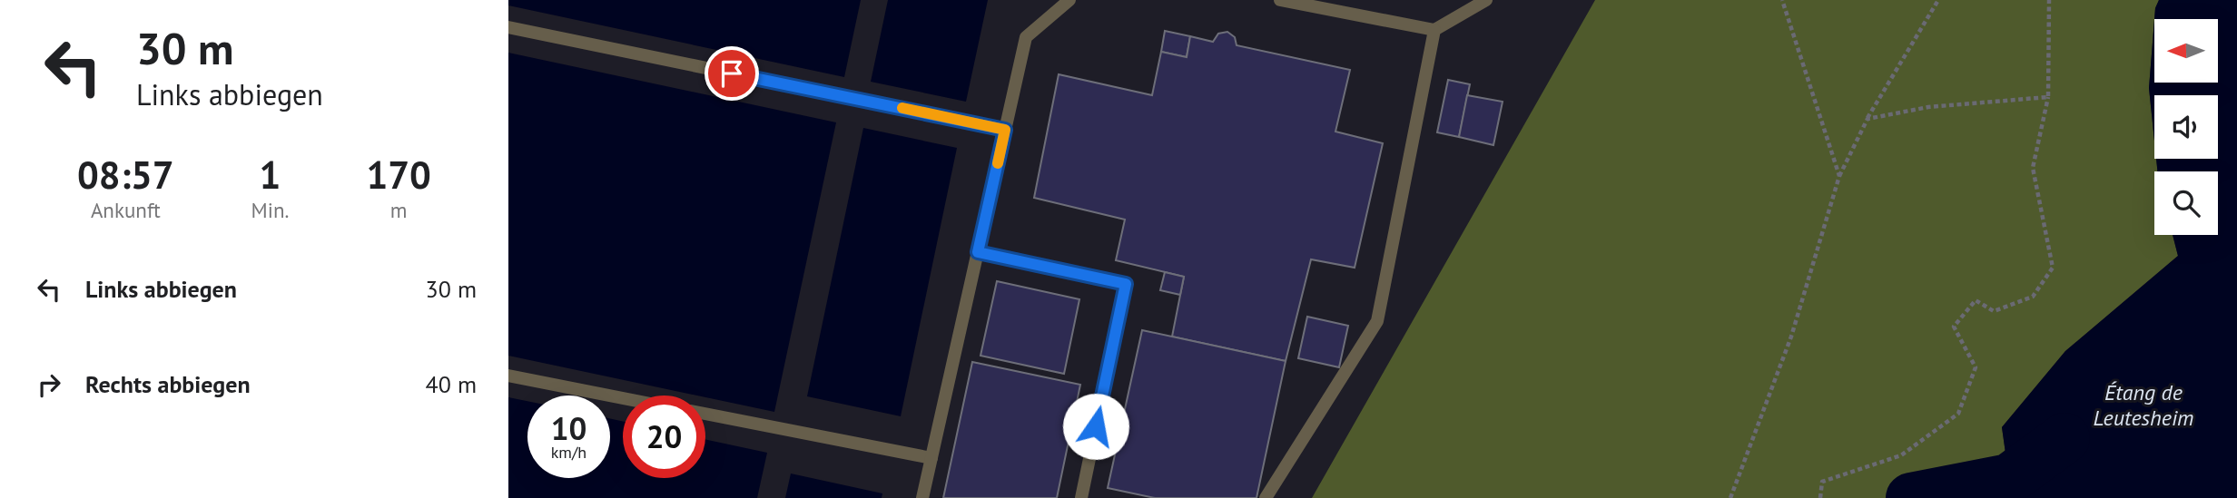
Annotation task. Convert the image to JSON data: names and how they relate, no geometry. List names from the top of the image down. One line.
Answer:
{"water":["Étang de Leutesheim"],"north":"left","page":{"turn":["30 m","Links abbiegen"],"eta":["08:57","Ankunft","1","Min.","170","m"],"list":[{"name":"Links abbiegen","value":"30 m"},{"name":"Rechts abbiegen","value":"40 m"}],"speed":"10 km/h","limit":"20"}}
